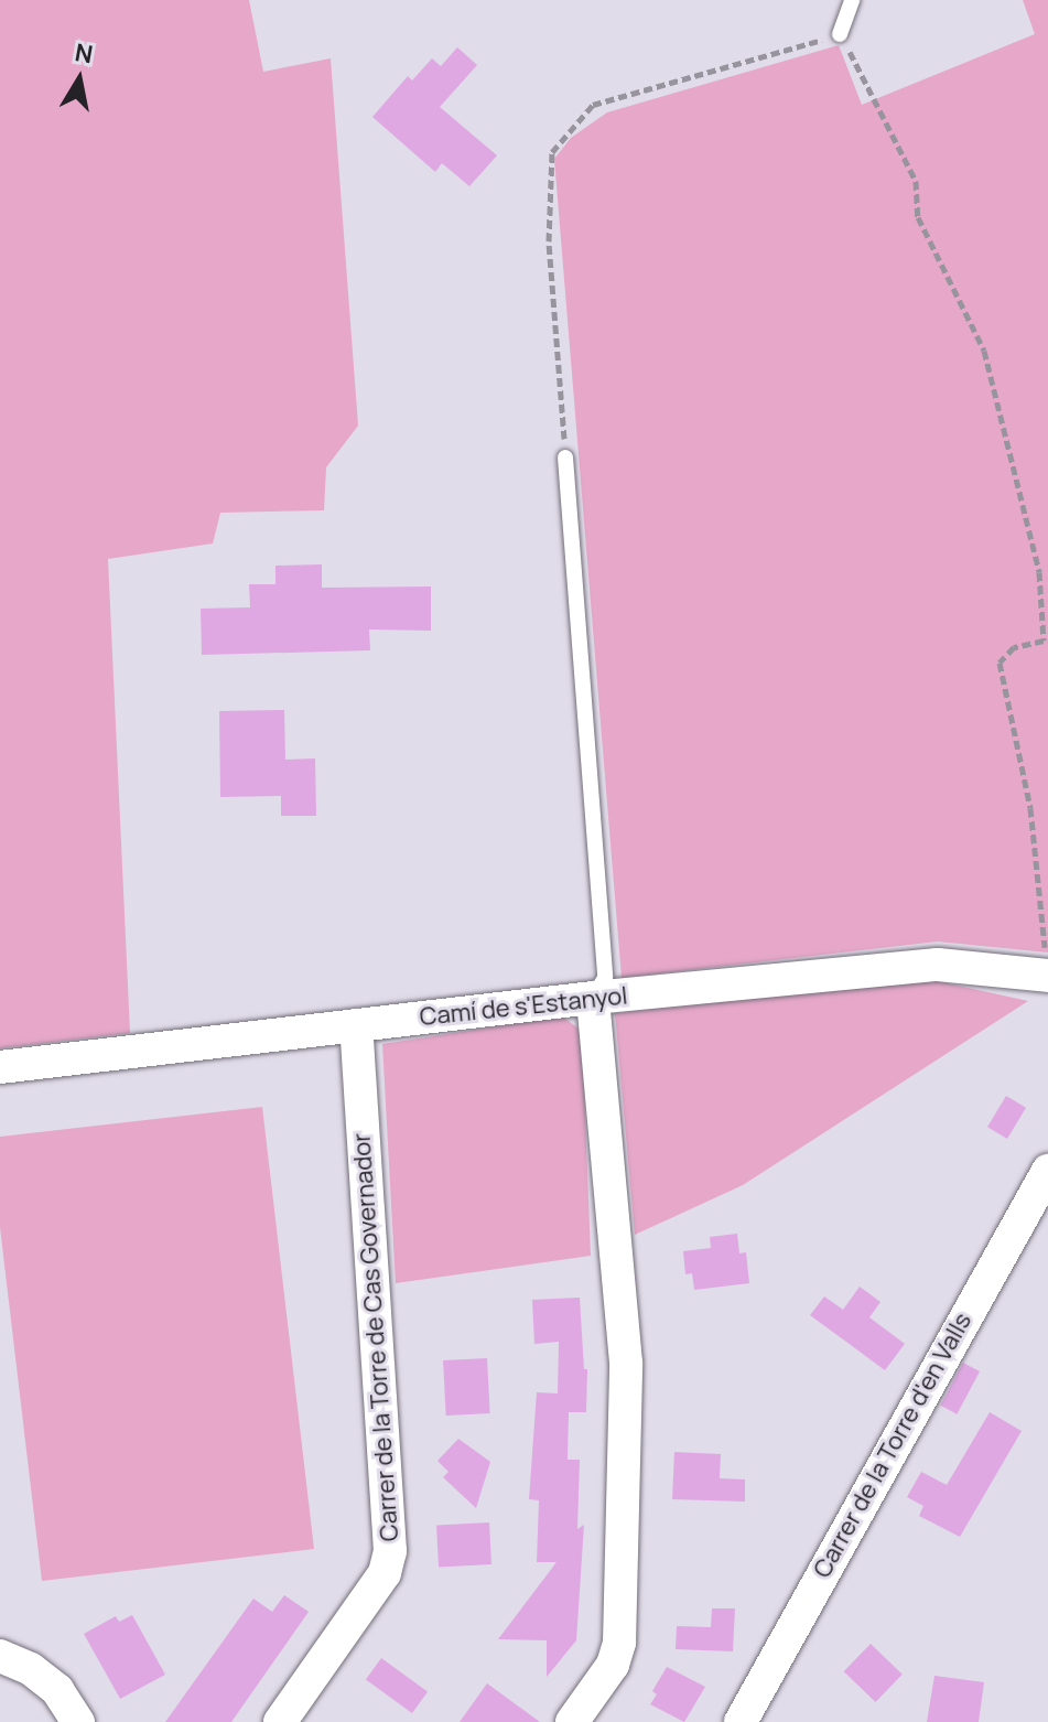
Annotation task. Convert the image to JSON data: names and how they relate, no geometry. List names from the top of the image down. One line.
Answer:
{"streets":{"street":["Camí de s'Estanyol","Carrer de la Torre de Cas Governador","Carrer de la Torre d'en Valls"]},"crossings":[["Camí de s'Estanyol","Carrer de la Torre de Cas Governador"]],"north":"top"}
